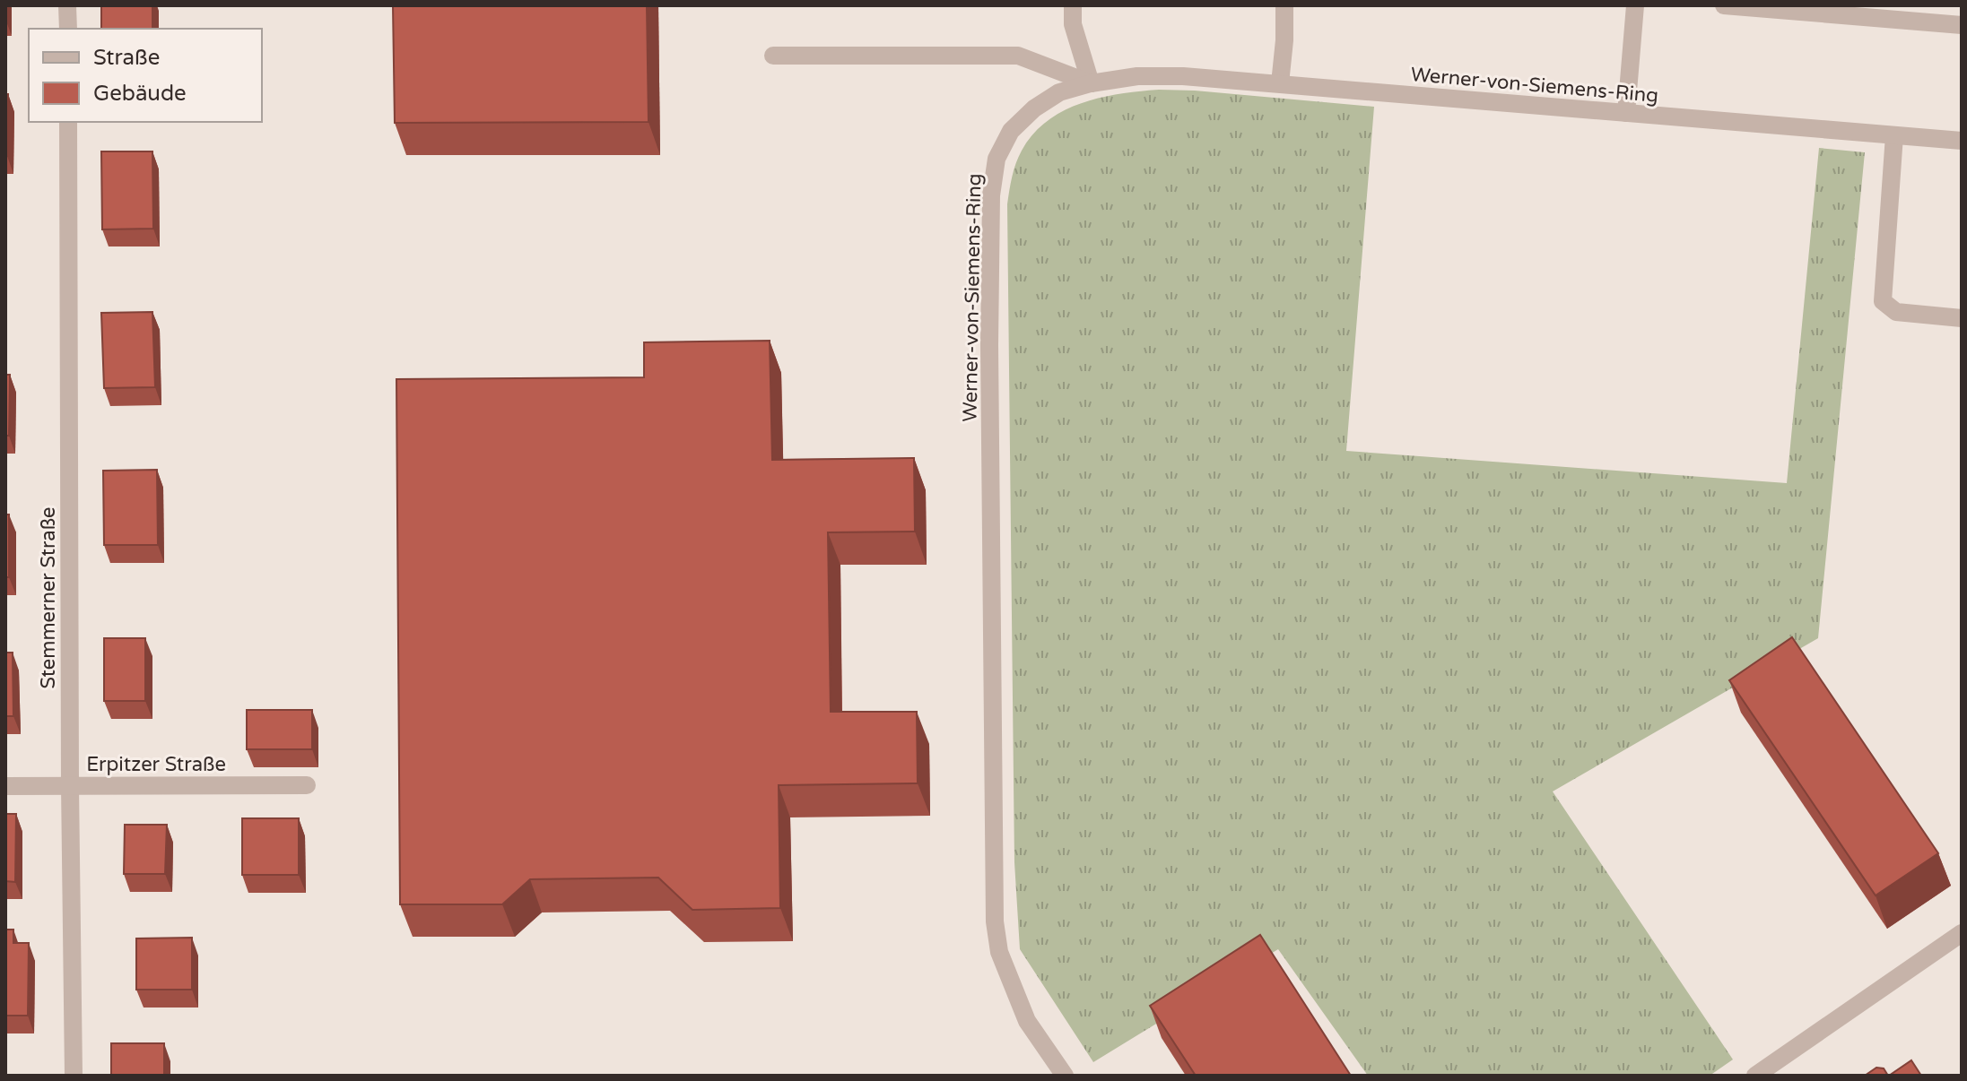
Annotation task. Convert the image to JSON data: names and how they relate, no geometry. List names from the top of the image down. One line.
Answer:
{"streets":{"street":["Werner-von-Siemens-Ring","Stemmerner Straße","Erpitzer Straße"]},"crossings":[["Stemmerner Straße","Erpitzer Straße"]],"legend":["Straße","Gebäude"]}
